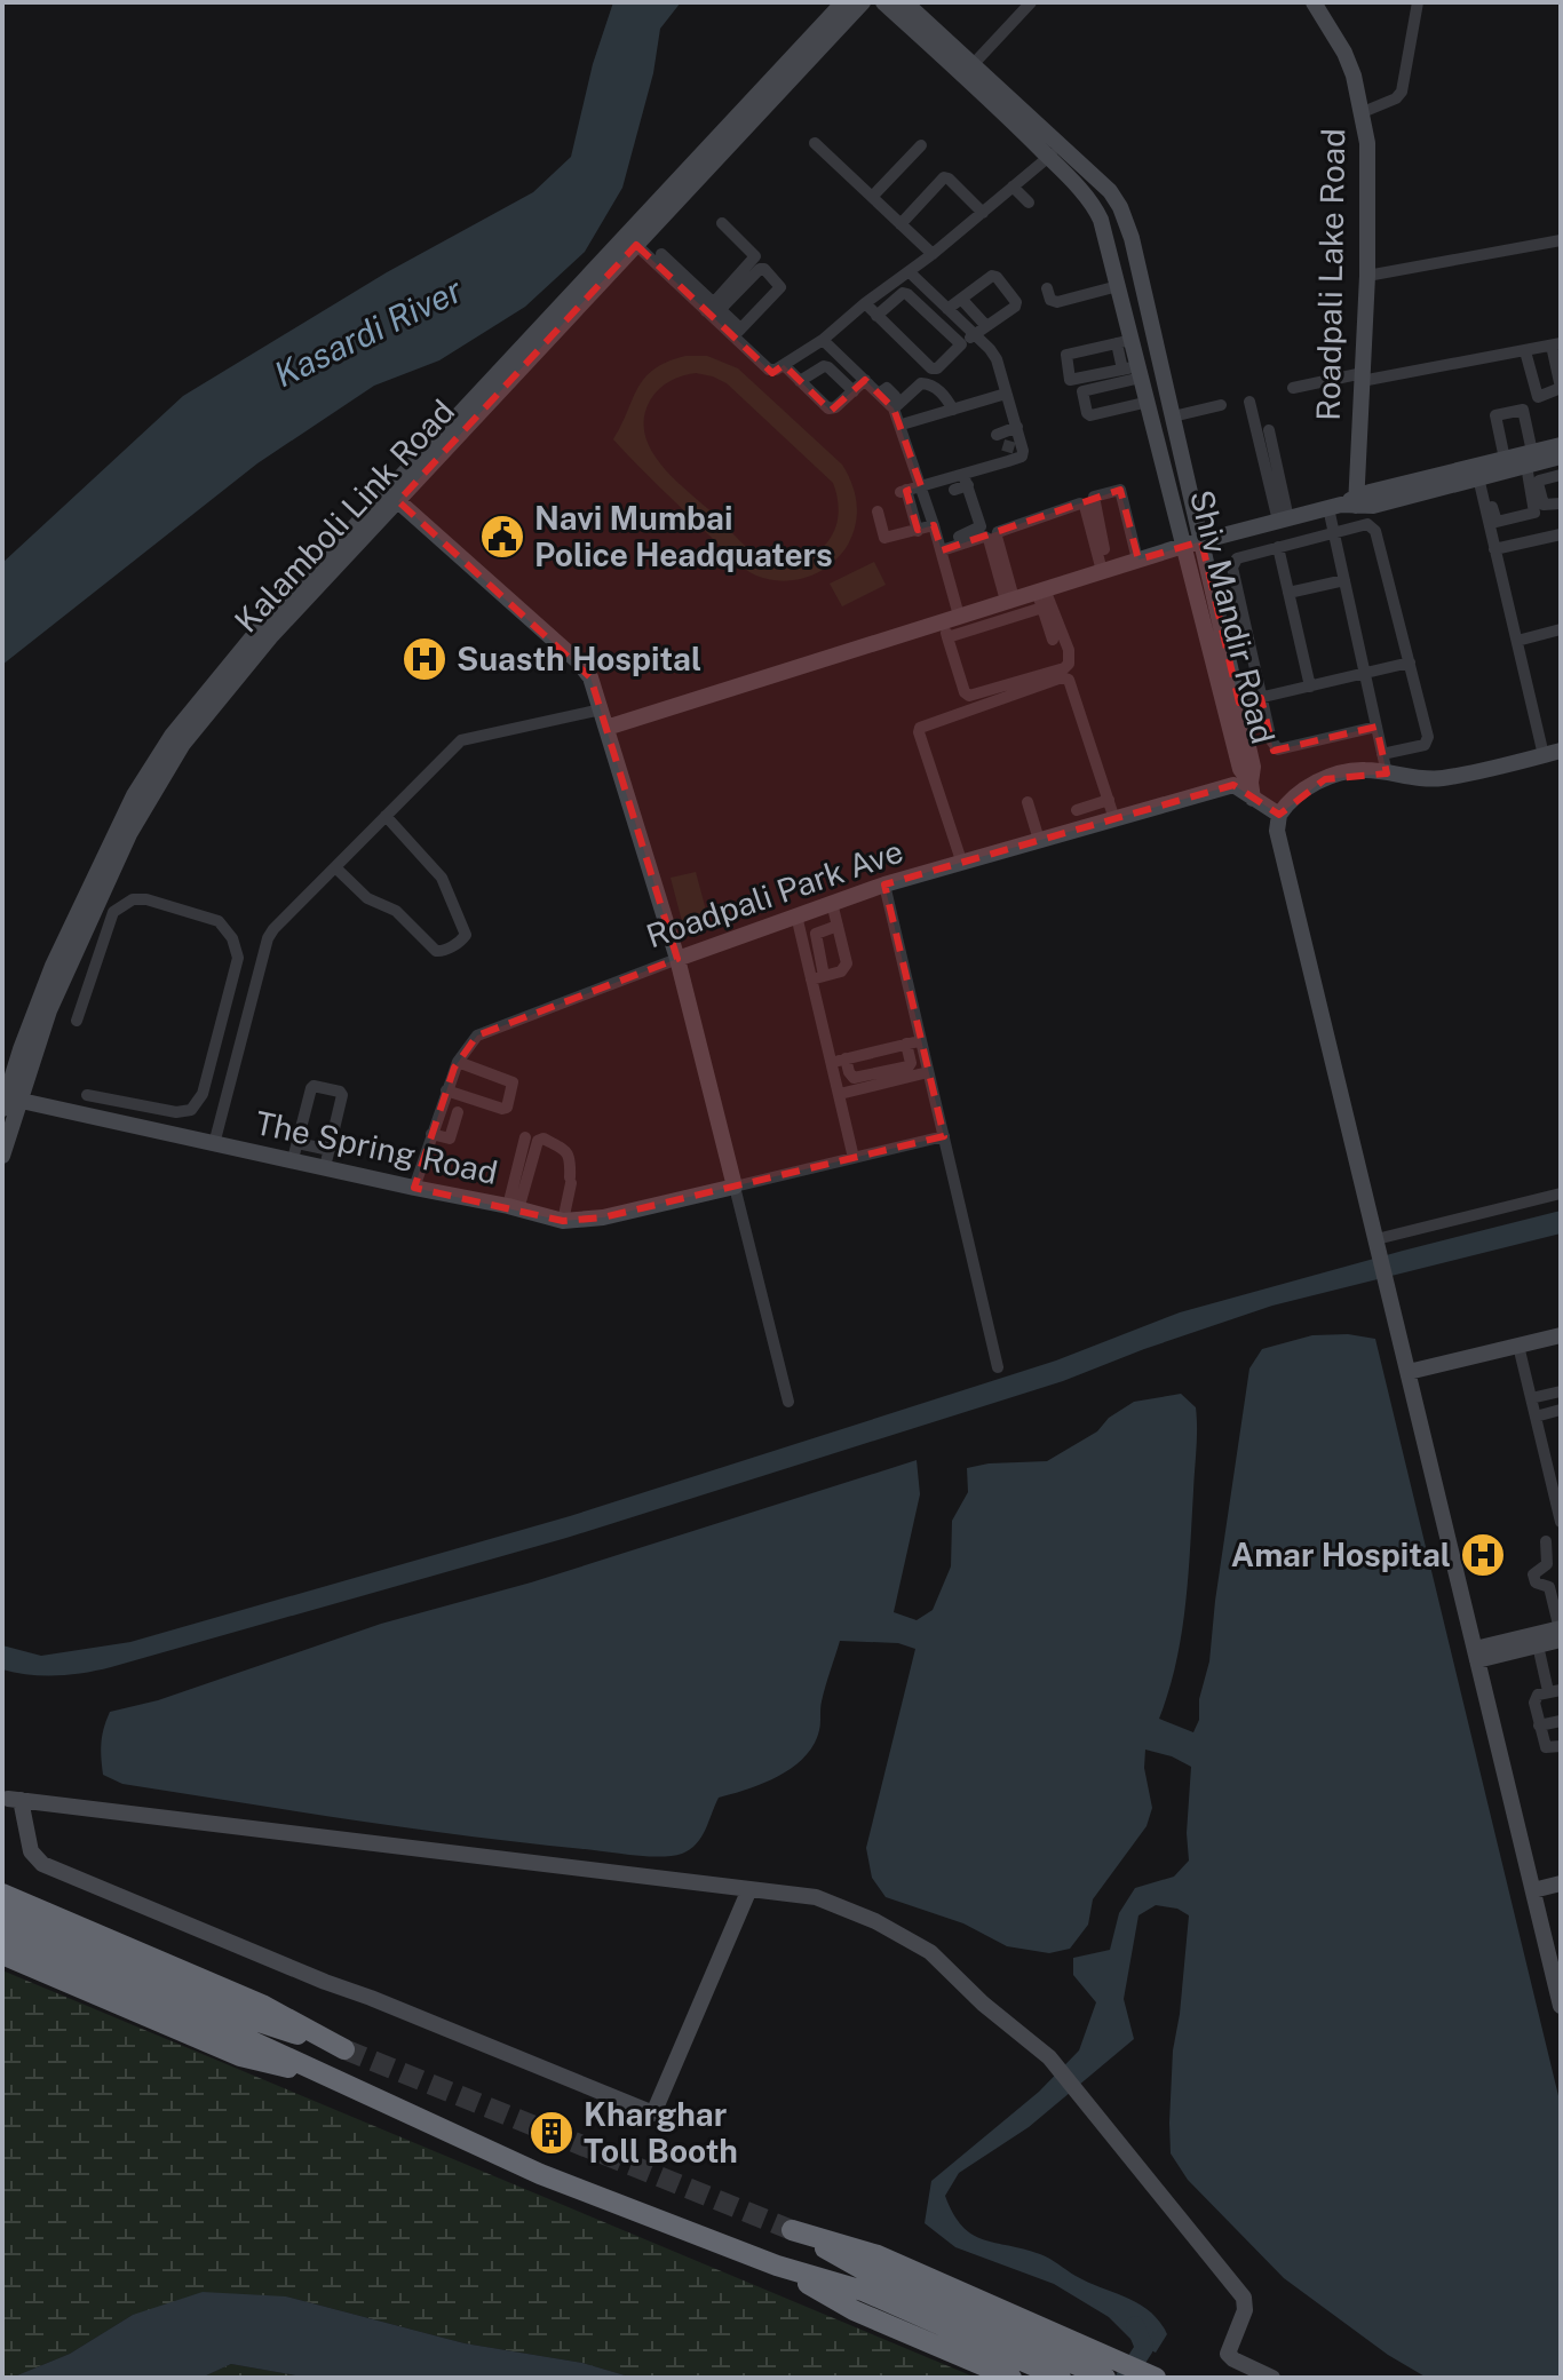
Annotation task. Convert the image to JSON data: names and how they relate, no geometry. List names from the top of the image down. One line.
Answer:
{"streets":{"street":["Roadpali Lake Road","Kalamboli Link Road","Shiv Mandir Road","Roadpali Park Ave","The Spring Road"]},"crossings":[["Kalamboli Link Road","The Spring Road"],["Shiv Mandir Road","Roadpali Park Ave"],["Roadpali Park Ave","The Spring Road"]],"water":["Kasardi River"],"places":{"public building":["Navi Mumbai Police Headquaters"],"hospital":["Suasth Hospital","Amar Hospital"],"building":["Kharghar Toll Booth"]}}
